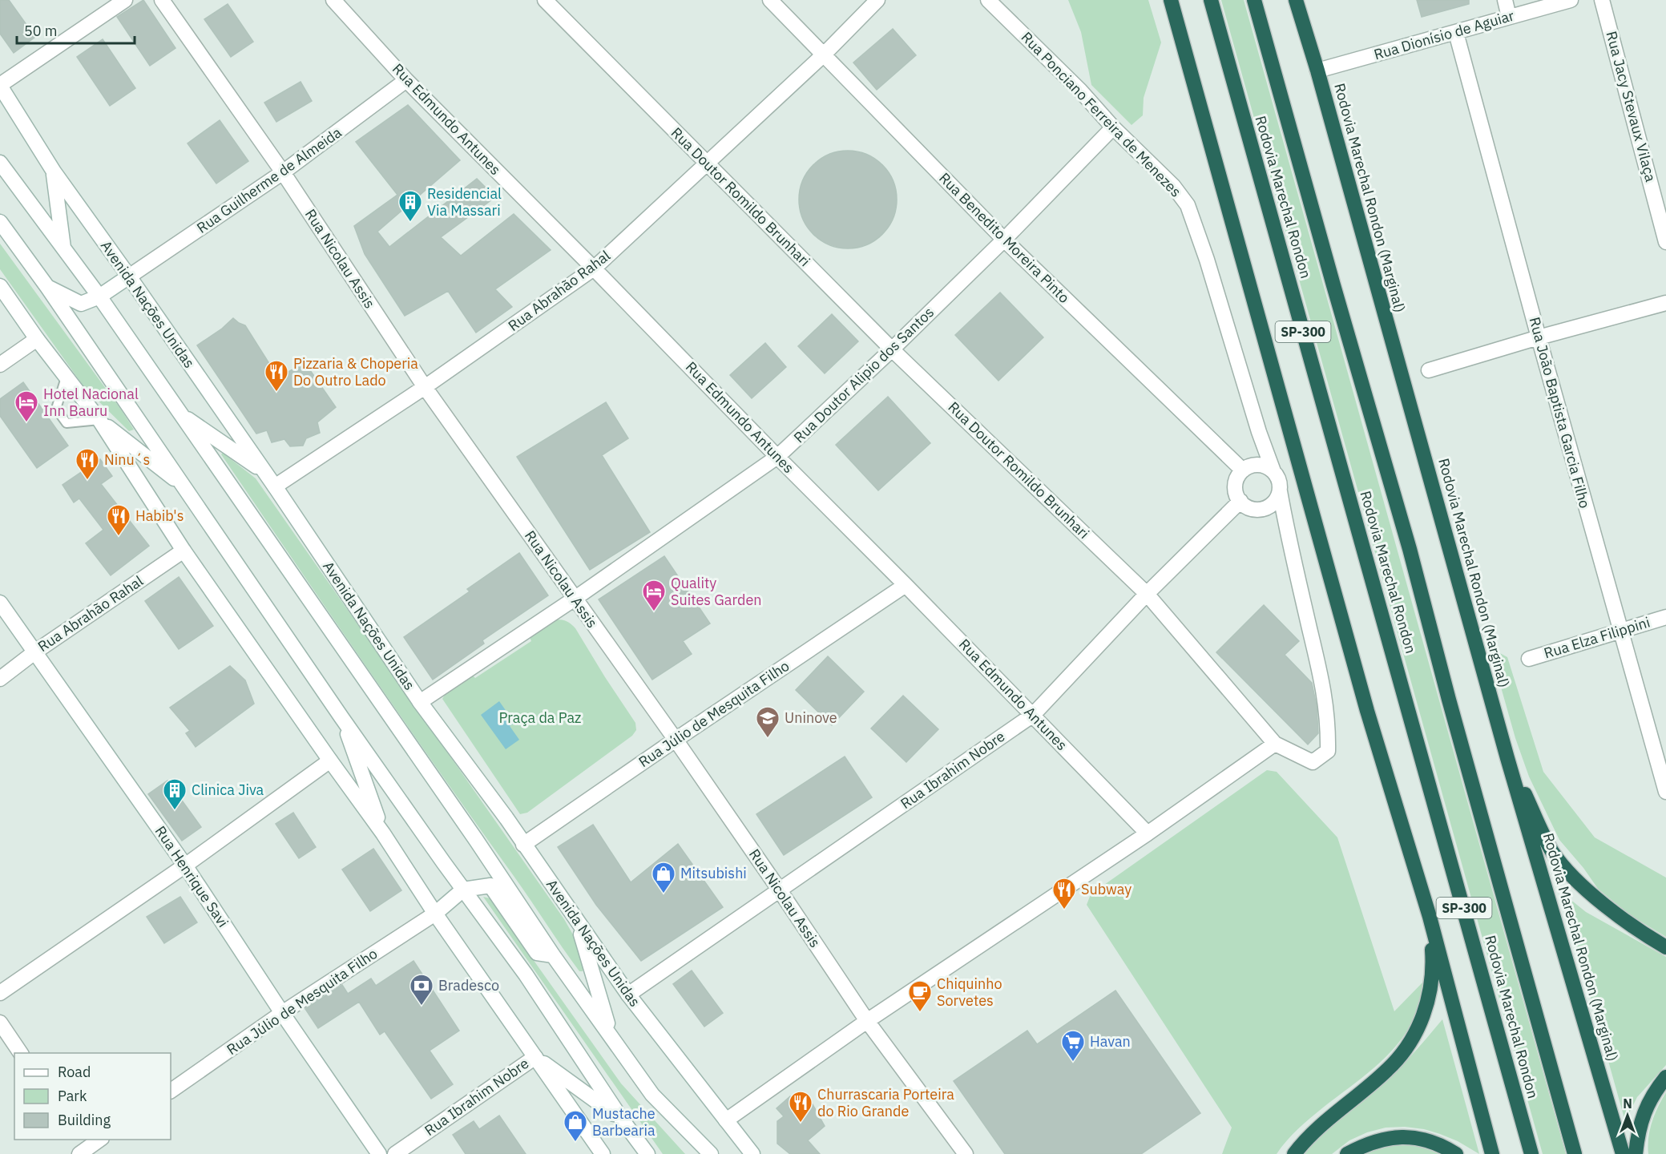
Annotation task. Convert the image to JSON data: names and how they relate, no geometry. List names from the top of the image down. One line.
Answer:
{"streets":{"highway":["Rodovia Marechal Rondon","Rodovia Marechal Rondon (Marginal)","SP-300"],"street":["Rua Dionísio de Aguiar","Rua Jacy Stevaux Vilaça","Rua Ponciano Ferreira de Menezes","Rua Edmundo Antunes","Rua Guilherme de Almeida","Rua Doutor Romildo Brunhari","Rua Benedito Moreira Pinto","Rua Nicolau Assis","Rua Abrahão Rahal","Avenida Nações Unidas","Rua Doutor Alipio dos Santos","Rua João Baptista Garcia Filho","Rua Elza Filippini","Rua Júlio de Mesquita Filho","Rua Ibrahim Nobre","Rua Henrique Savi"]},"crossings":[["Rua Dionísio de Aguiar","Rodovia Marechal Rondon (Marginal)"],["Rua Dionísio de Aguiar","Rua João Baptista Garcia Filho"],["Rua Ponciano Ferreira de Menezes","Rua Doutor Romildo Brunhari"],["Rua Ponciano Ferreira de Menezes","Rua Benedito Moreira Pinto"],["Rua Ponciano Ferreira de Menezes","Rua Doutor Alipio dos Santos"],["Rua Ponciano Ferreira de Menezes","Rua Ibrahim Nobre"],["Rua Edmundo Antunes","Rua Guilherme de Almeida"],["Rua Edmundo Antunes","Rua Abrahão Rahal"],["Rua Edmundo Antunes","Rua Doutor Alipio dos Santos"],["Rua Edmundo Antunes","Rua Júlio de Mesquita Filho"],["Rua Edmundo Antunes","Rua Ibrahim Nobre"],["Rua Guilherme de Almeida","Rua Nicolau Assis"],["Rua Guilherme de Almeida","Avenida Nações Unidas"],["Rua Doutor Romildo Brunhari","Rua Benedito Moreira Pinto"],["Rua Doutor Romildo Brunhari","Rua Abrahão Rahal"],["Rua Doutor Romildo Brunhari","Rua Doutor Alipio dos Santos"],["Rua Doutor Romildo Brunhari","Rua Ibrahim Nobre"],["Rua Benedito Moreira Pinto","Rua Abrahão Rahal"],["Rua Benedito Moreira Pinto","Rua Doutor Alipio dos Santos"],["Rua Benedito Moreira Pinto","Rua Ibrahim Nobre"],["Rua Nicolau Assis","Rua Abrahão Rahal"],["Rua Nicolau Assis","Rua Doutor Alipio dos Santos"],["Rua Nicolau Assis","Rua Júlio de Mesquita Filho"],["Rua Nicolau Assis","Rua Ibrahim Nobre"],["Rua Abrahão Rahal","Avenida Nações Unidas"],["Rua Abrahão Rahal","Rua Henrique Savi"],["Avenida Nações Unidas","Rua Doutor Alipio dos Santos"],["Avenida Nações Unidas","Rua Júlio de Mesquita Filho"],["Avenida Nações Unidas","Rua Ibrahim Nobre"],["Rua João Baptista Garcia Filho","Rua Elza Filippini"],["Rua Júlio de Mesquita Filho","Rua Henrique Savi"]],"parks":["Praça da Paz"],"places":{"building":["Residencial Via Massari","Clinica Jiva"],"restaurant":["Pizzaria & Choperia Do Outro Lado","Ninu´s","Habib's","Subway","Churrascaria Porteira do Rio Grande"],"hotel":["Hotel Nacional Inn Bauru","Quality Suites Garden"],"school or university":["Uninove"],"shop":["Mitsubishi","Mustache Barbearia"],"bank":["Bradesco"],"cafe":["Chiquinho Sorvetes"],"supermarket":["Havan"]},"legend":["Road","Park","Building"],"scale_bar":"50 m","north":"top"}
